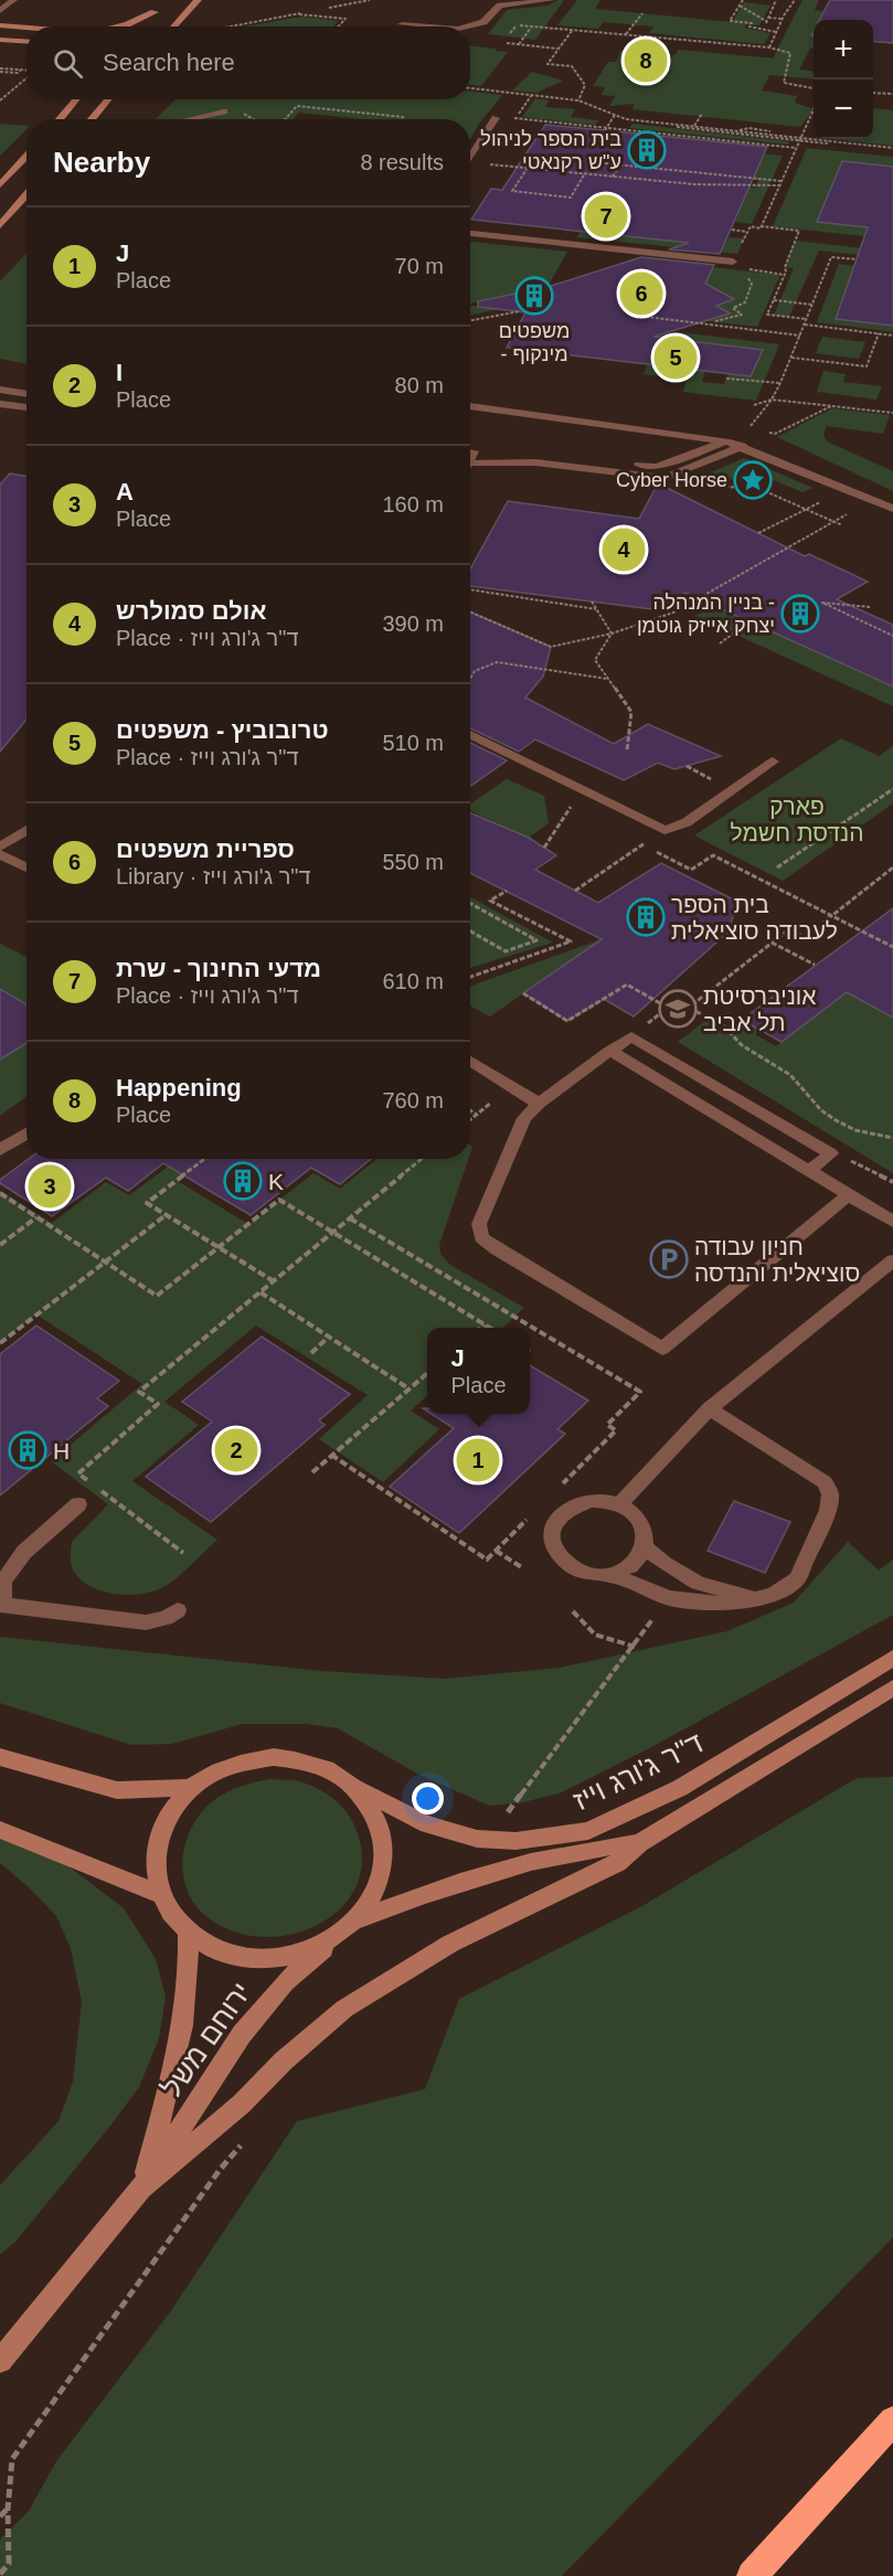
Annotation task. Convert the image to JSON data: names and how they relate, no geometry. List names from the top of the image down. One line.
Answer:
{"streets":{"street":["ד\"ר ג'ורג וייז","ירוחם משל"]},"crossings":[["ד\"ר ג'ורג וייז","ירוחם משל"]],"parks":["פארק הנדסת חשמל"],"places":{"building":["בית הספר לניהול ע\"ש רקנאטי","משפטים - מינקוף","בניין המנהלה - יצחק אייזק גוטמן","בית הספר לעבודה סוציאלית","K","H"],"place":["Cyber Horse"],"school or university":["אוניברסיטת תל אביב"],"parking":["חניון עבודה סוציאלית והנדסה"]},"page":{"map_buttons":["+","−"],"search":"Search here","pins":["8","7","6","5","4","3","2","1"],"heading":["Nearby","8 results"],"list":[{"mark":"1","name":"J","note":"Place","value":"70 m"},{"mark":"2","name":"I","note":"Place","value":"80 m"},{"mark":"3","name":"A","note":"Place","value":"160 m"},{"mark":"4","name":"אולם סמולרש","note":"Place · ד\"ר ג'ורג וייז","value":"390 m"},{"mark":"5","name":"טרובוביץ - משפטים","note":"Place · ד\"ר ג'ורג וייז","value":"510 m"},{"mark":"6","name":"ספריית משפטים","note":"Library · ד\"ר ג'ורג וייז","value":"550 m"},{"mark":"7","name":"מדעי החינוך - שרת","note":"Place · ד\"ר ג'ורג וייז","value":"610 m"},{"mark":"8","name":"Happening","note":"Place","value":"760 m"}],"popup":["J","Place"]}}
